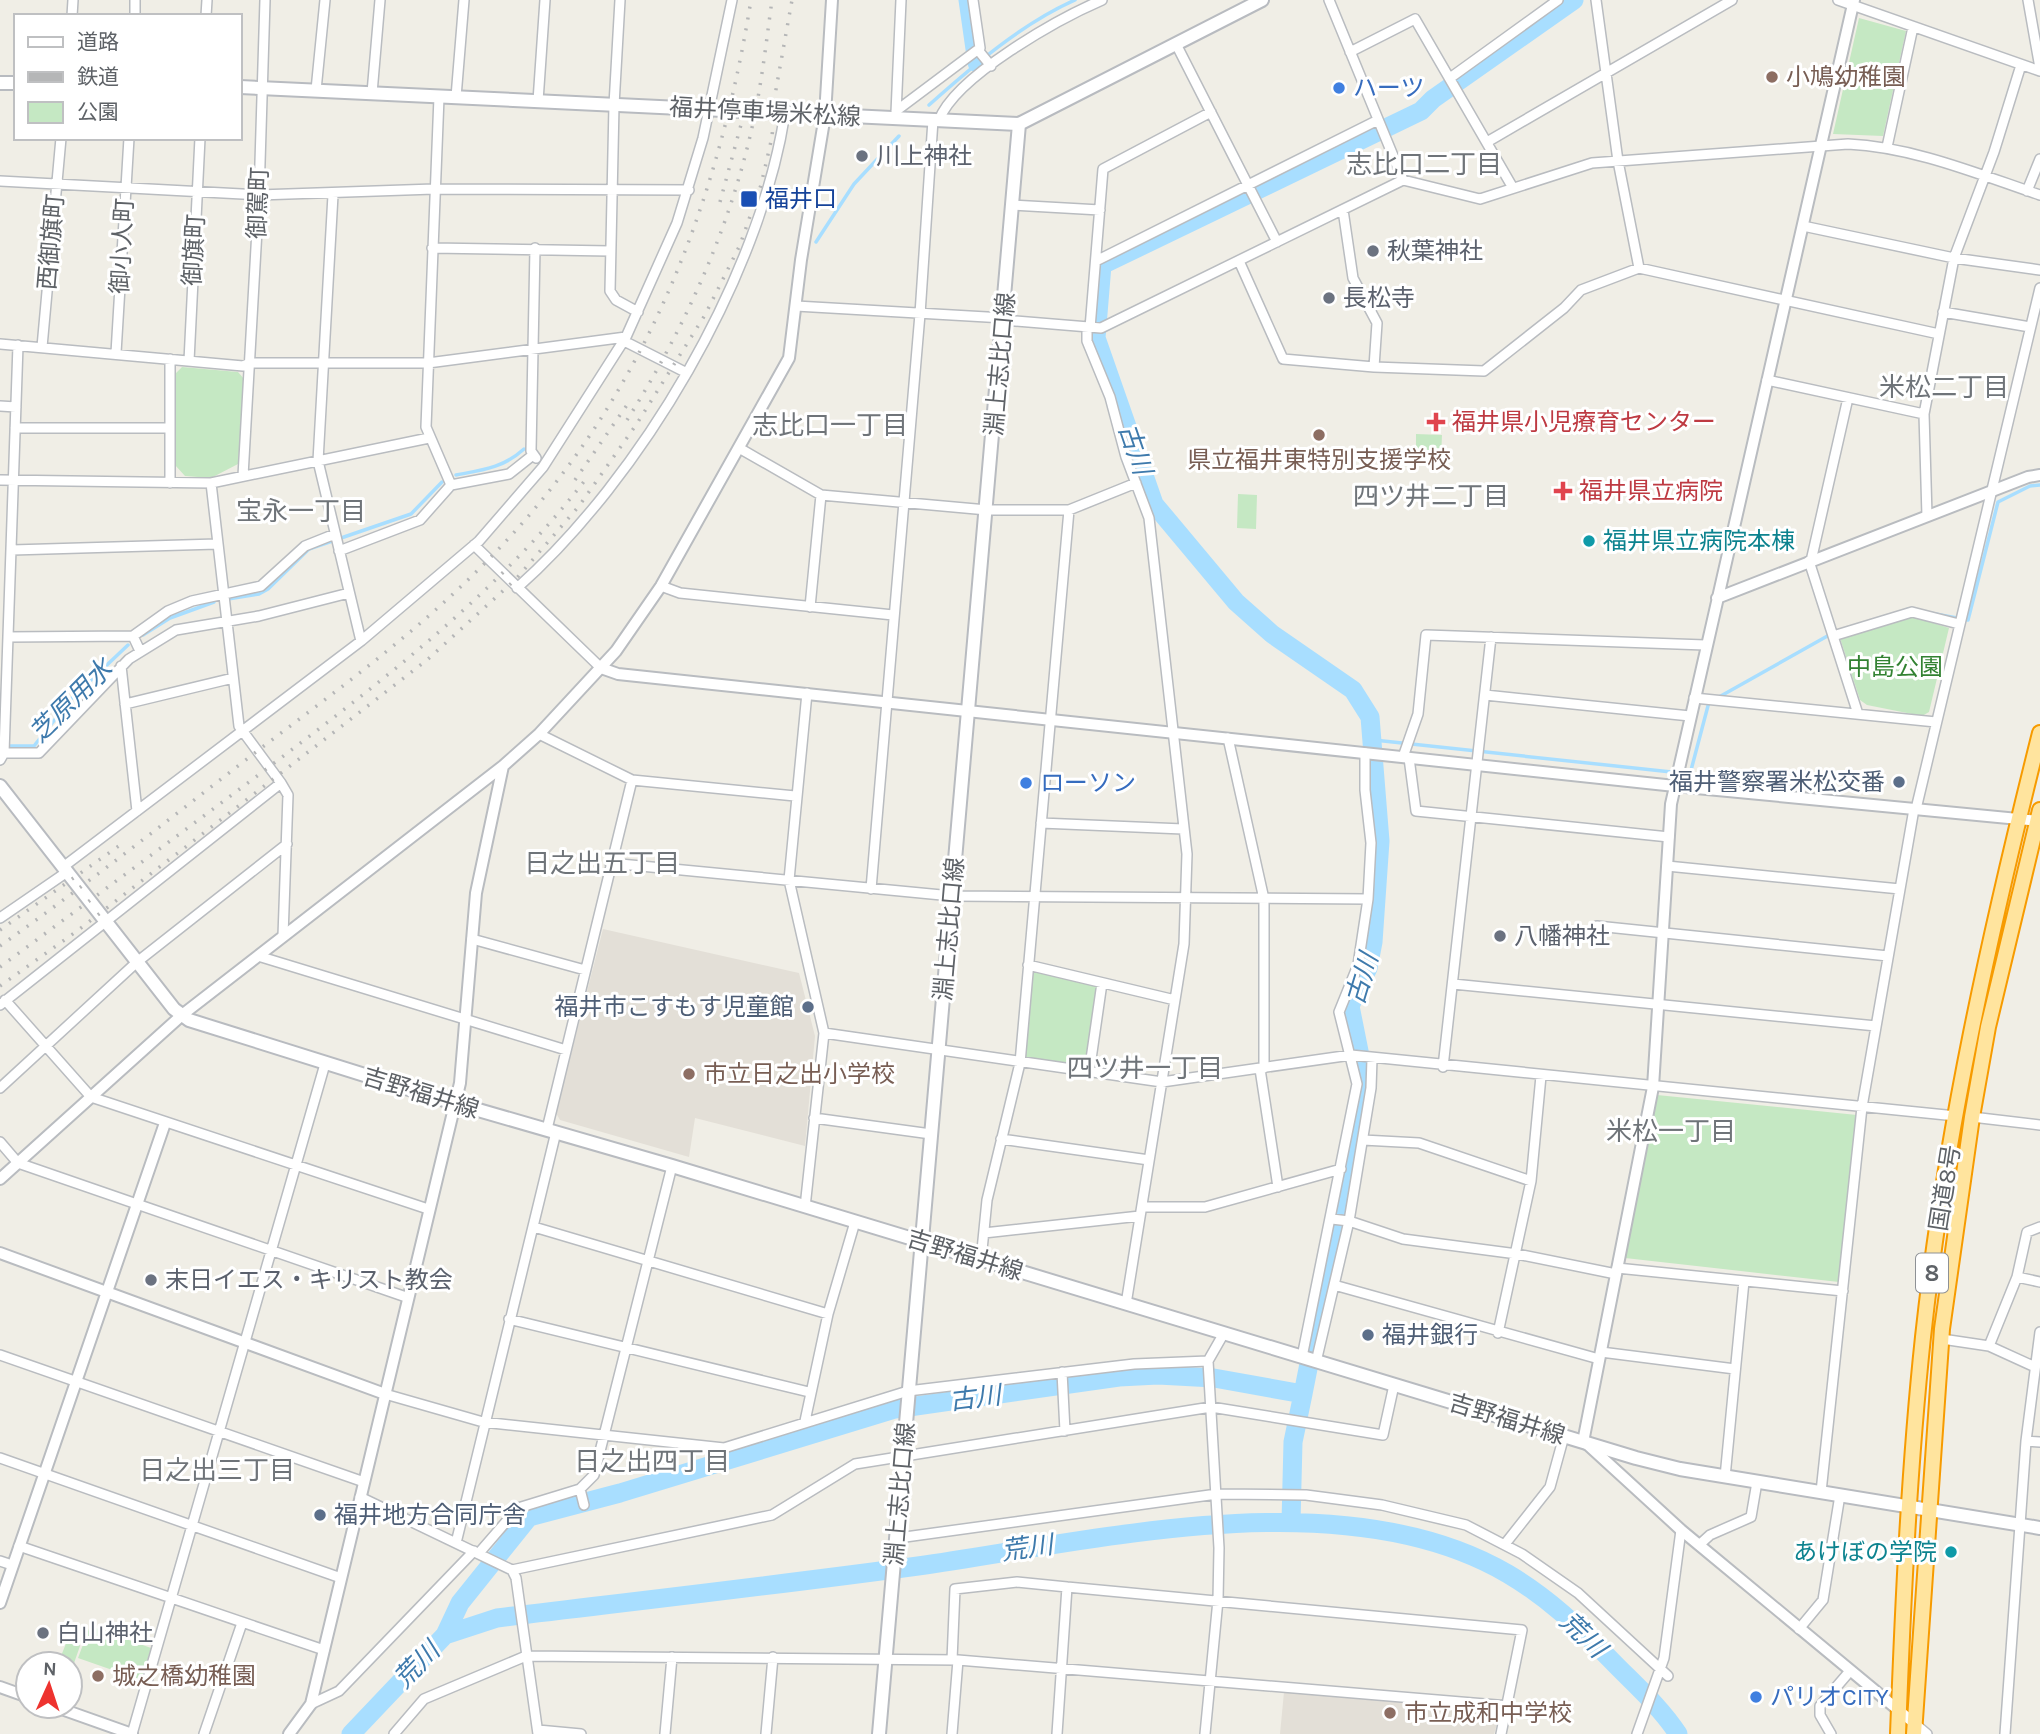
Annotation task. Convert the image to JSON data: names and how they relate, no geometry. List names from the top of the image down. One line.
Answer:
{"streets":{"highway":["国道8号","8"],"main road":["福井停車場米松線","淵上志比口線","吉野福井線"],"street":["御駕町","西御旗町","御小人町","御旗町"]},"crossings":[["福井停車場米松線","御駕町"],["福井停車場米松線","淵上志比口線"],["淵上志比口線","吉野福井線"],["吉野福井線","国道8号"]],"districts":["志比口二丁目","米松二丁目","志比口一丁目","四ツ井二丁目","宝永一丁目","日之出五丁目","四ツ井一丁目","米松一丁目","日之出四丁目","日之出三丁目"],"water":["古川","芝原用水","荒川"],"parks":["中島公園"],"places":{"other":["小鳩幼稚園","ハーツ","川上神社","秋葉神社","長松寺","県立福井東特別支援学校","福井県立病院本棟","福井警察署米松交番","ローソン","八幡神社","福井市こすもす児童館","市立日之出小学校","末日イエス・キリスト教会","福井銀行","福井地方合同庁舎","あけぼの学院","白山神社","城之橋幼稚園","パリオCITY","市立成和中学校"],"transit":["福井口"],"health":["福井県小児療育センター","福井県立病院"]},"legend":["道路","鉄道","公園"],"north":"top"}
